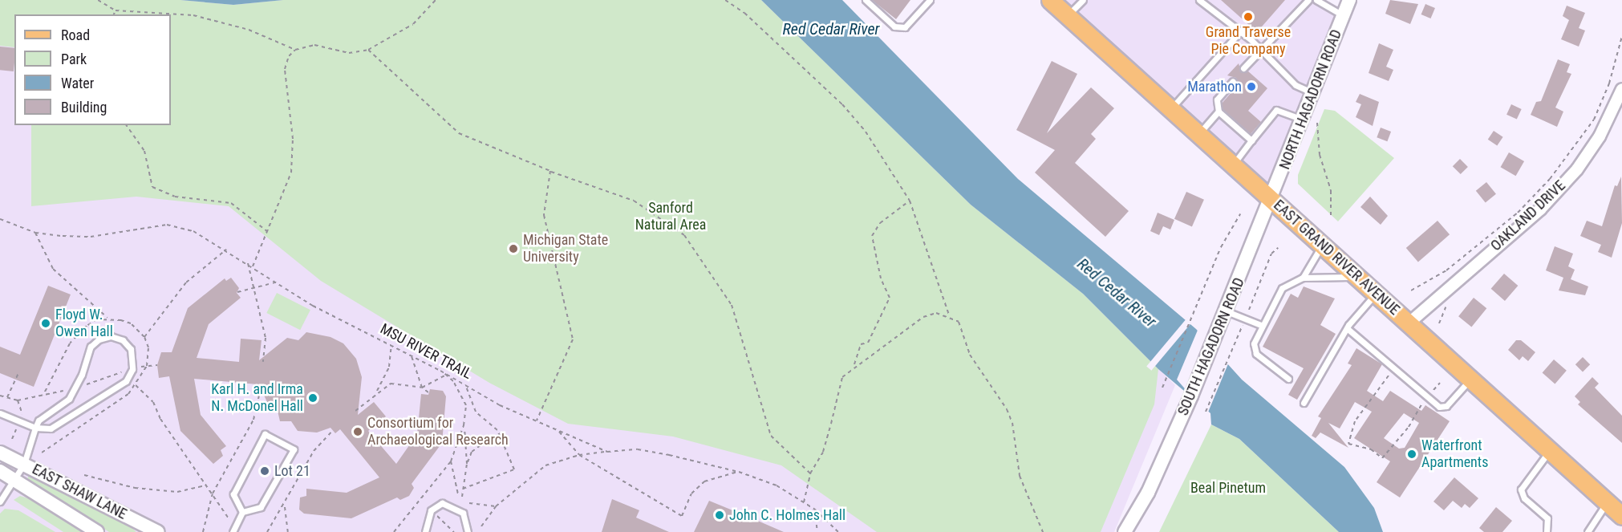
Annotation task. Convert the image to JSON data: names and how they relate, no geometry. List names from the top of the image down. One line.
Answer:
{"streets":{"main road":["EAST GRAND RIVER AVENUE"],"street":["NORTH HAGADORN ROAD","OAKLAND DRIVE","SOUTH HAGADORN ROAD","EAST SHAW LANE"],"path":["MSU RIVER TRAIL"]},"crossings":[["NORTH HAGADORN ROAD","EAST GRAND RIVER AVENUE"],["NORTH HAGADORN ROAD","SOUTH HAGADORN ROAD"],["OAKLAND DRIVE","EAST GRAND RIVER AVENUE"],["EAST GRAND RIVER AVENUE","SOUTH HAGADORN ROAD"]],"water":["Red Cedar River"],"parks":["Sanford Natural Area","Beal Pinetum"],"places":["Grand Traverse Pie Company","Marathon","Michigan State University","Floyd W. Owen Hall","Karl H. and Irma N. McDonel Hall","Consortium for Archaeological Research","Waterfront Apartments","Lot 21","John C. Holmes Hall"],"legend":["Road","Park","Water","Building"]}
